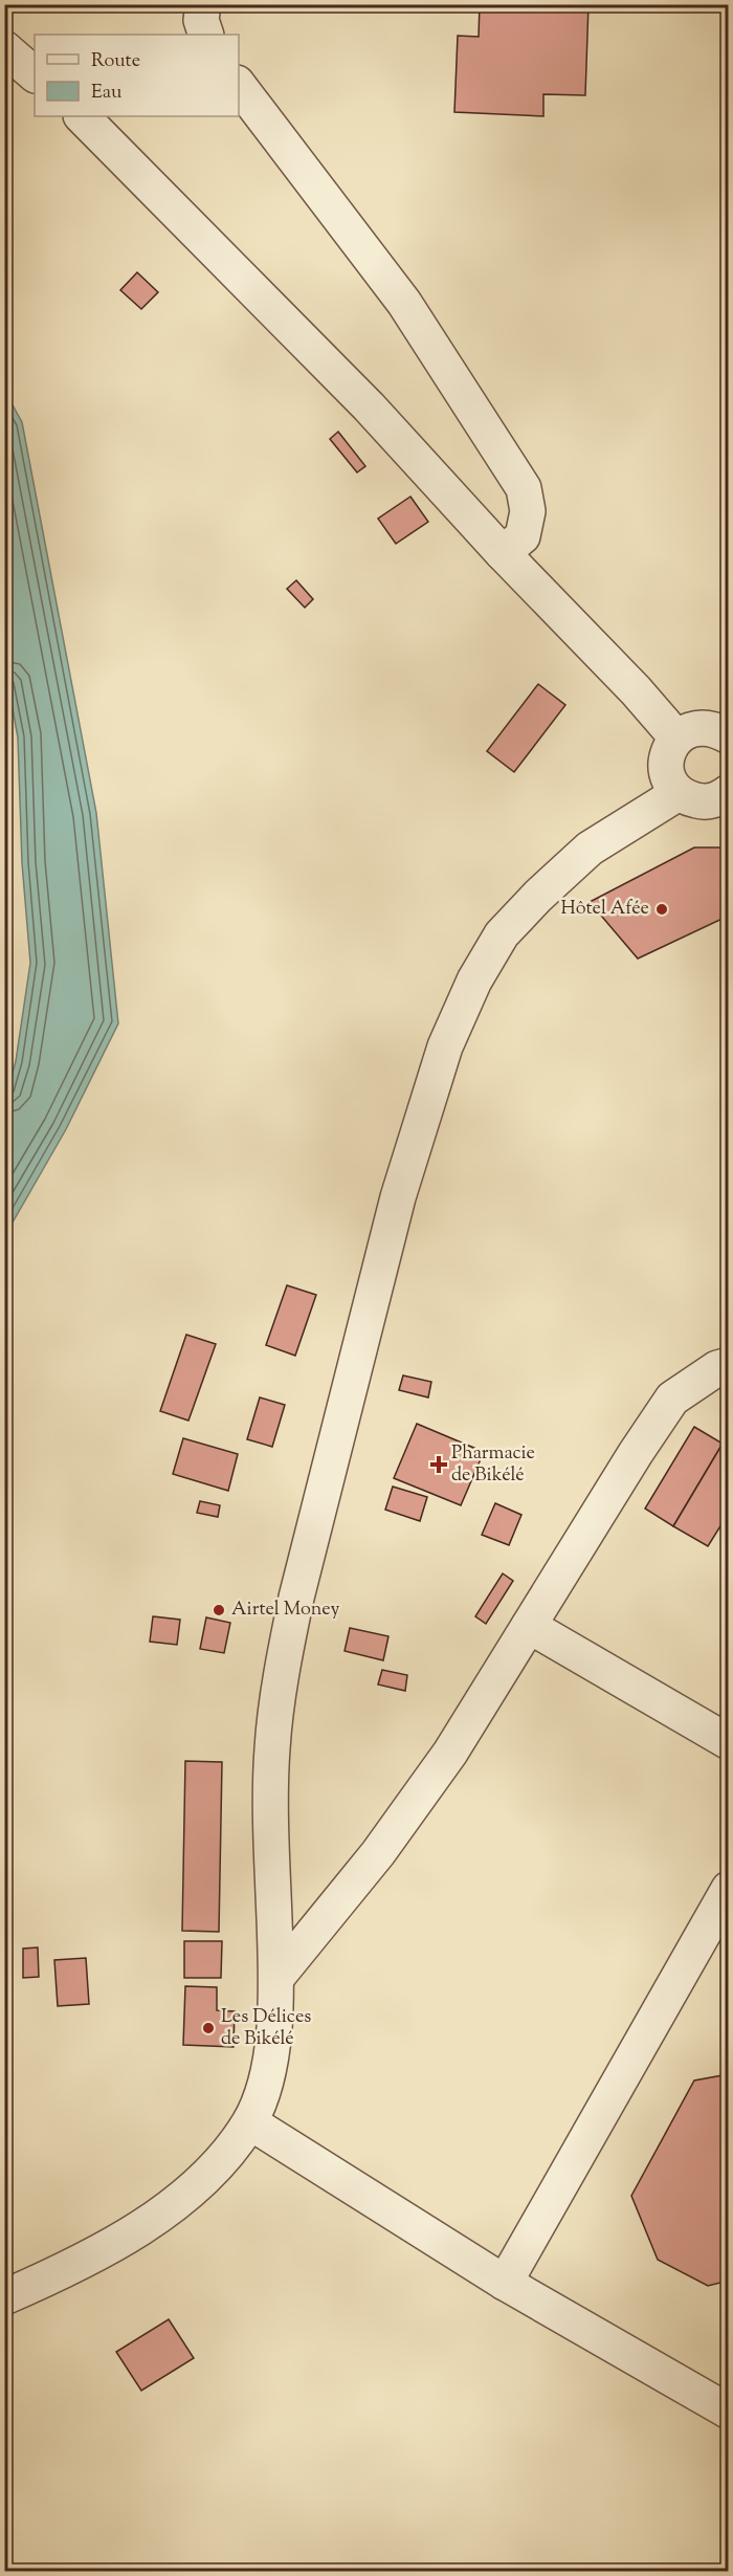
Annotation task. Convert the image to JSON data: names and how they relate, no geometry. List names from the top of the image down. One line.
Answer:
{"places":{"other":["Hôtel Afée","Airtel Money","Les Délices de Bikélé"],"health":["Pharmacie de Bikélé"]},"legend":["Route","Eau"]}
